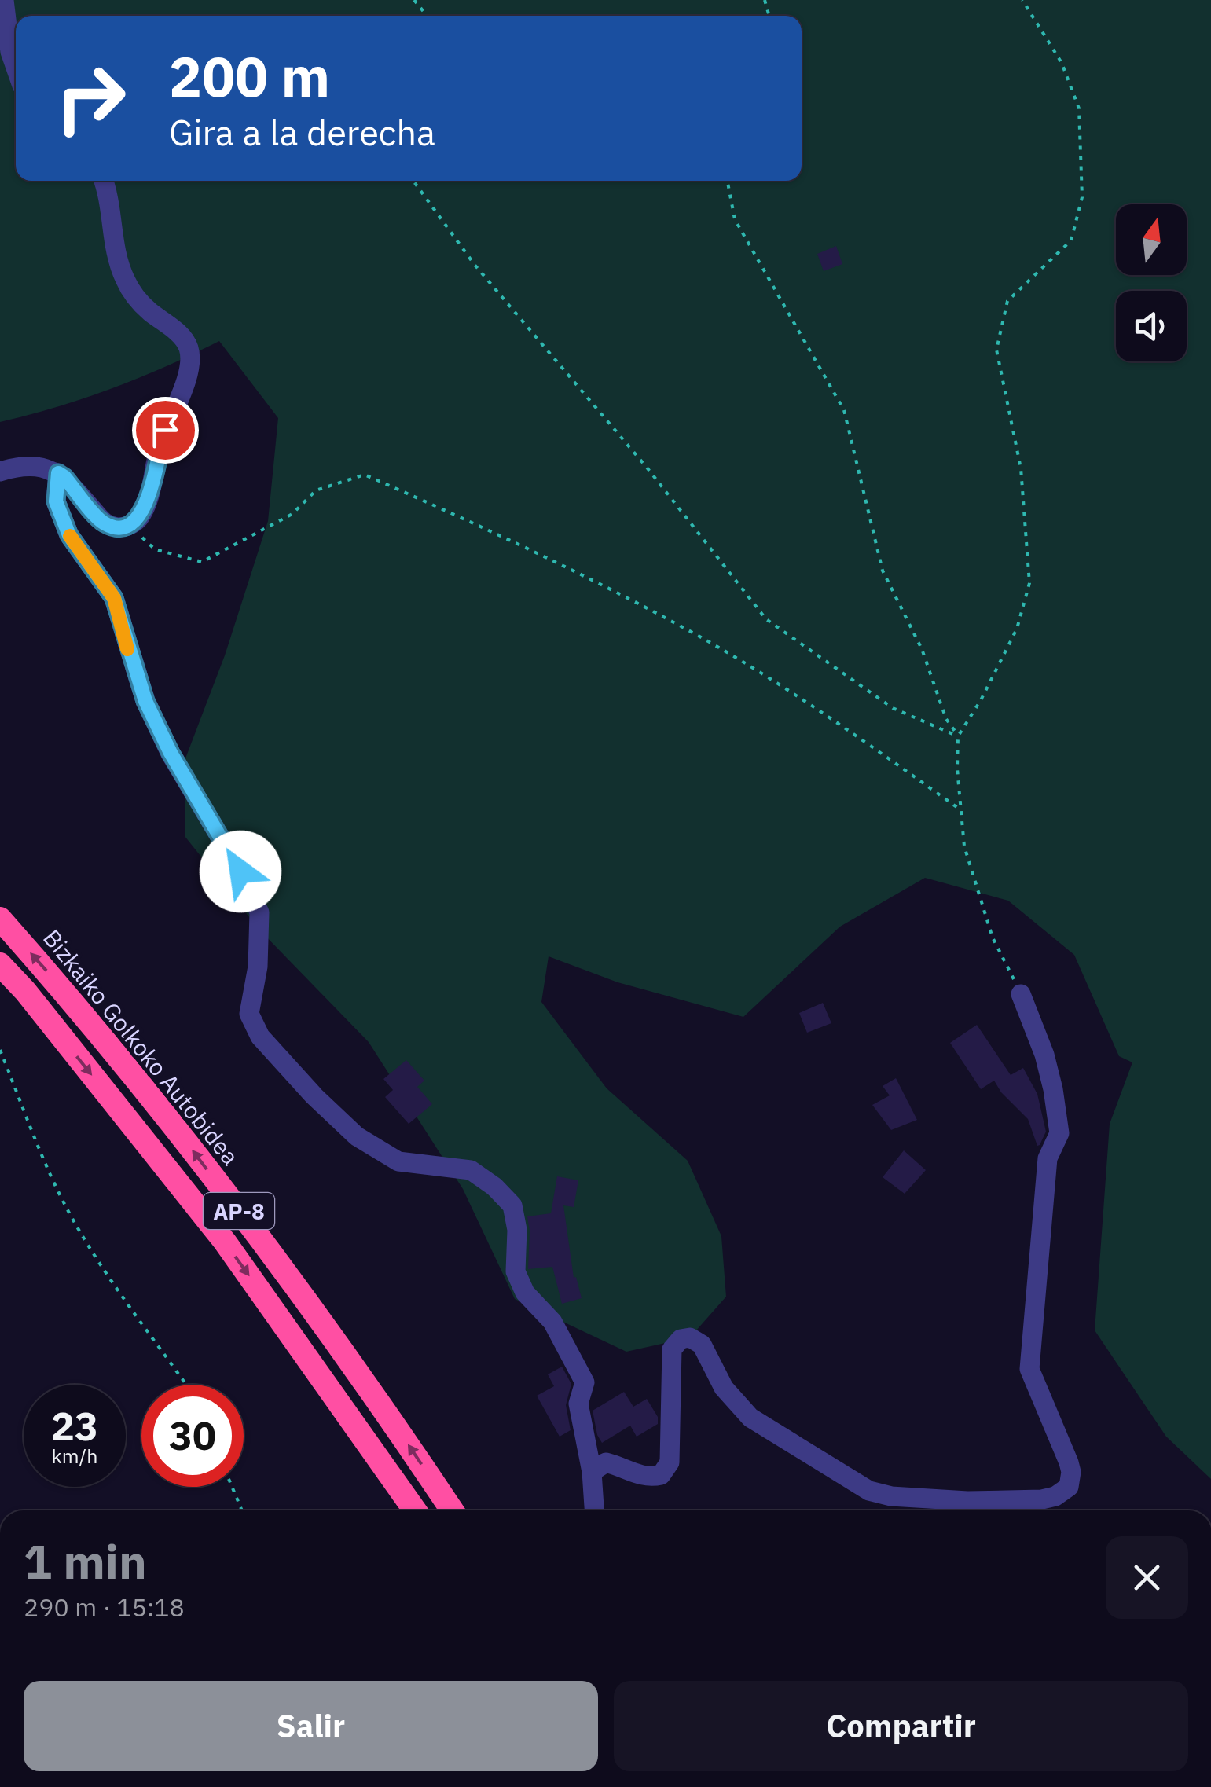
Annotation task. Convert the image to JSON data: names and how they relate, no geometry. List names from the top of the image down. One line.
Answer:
{"streets":{"highway":["Bizkaiko Golkoko Autobidea","AP-8"]},"north":"top","page":{"turn":["200 m","Gira a la derecha"],"speed":"23 km/h","limit":"30","heading":["1 min","290 m · 15:18"],"buttons":["Salir","Compartir"]}}
